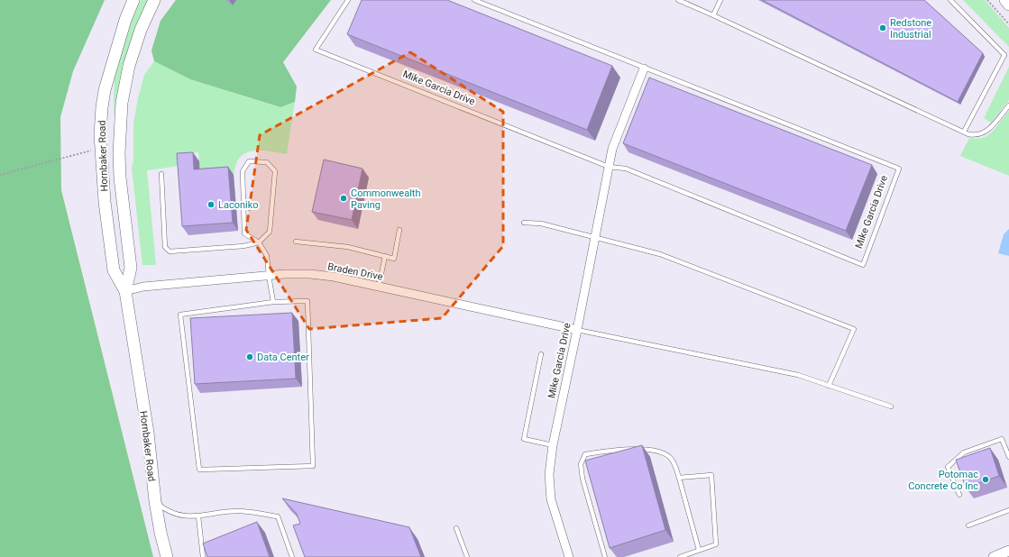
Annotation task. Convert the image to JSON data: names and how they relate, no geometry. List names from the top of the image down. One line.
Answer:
{"streets":{"main road":["Hornbaker Road"],"street":["Mike Garcia Drive","Braden Drive"]},"crossings":[["Mike Garcia Drive","Braden Drive"],["Hornbaker Road","Braden Drive"]],"places":["Redstone Industrial","Commonwealth Paving","Laconiko","Data Center","Potomac Concrete Co Inc"]}
